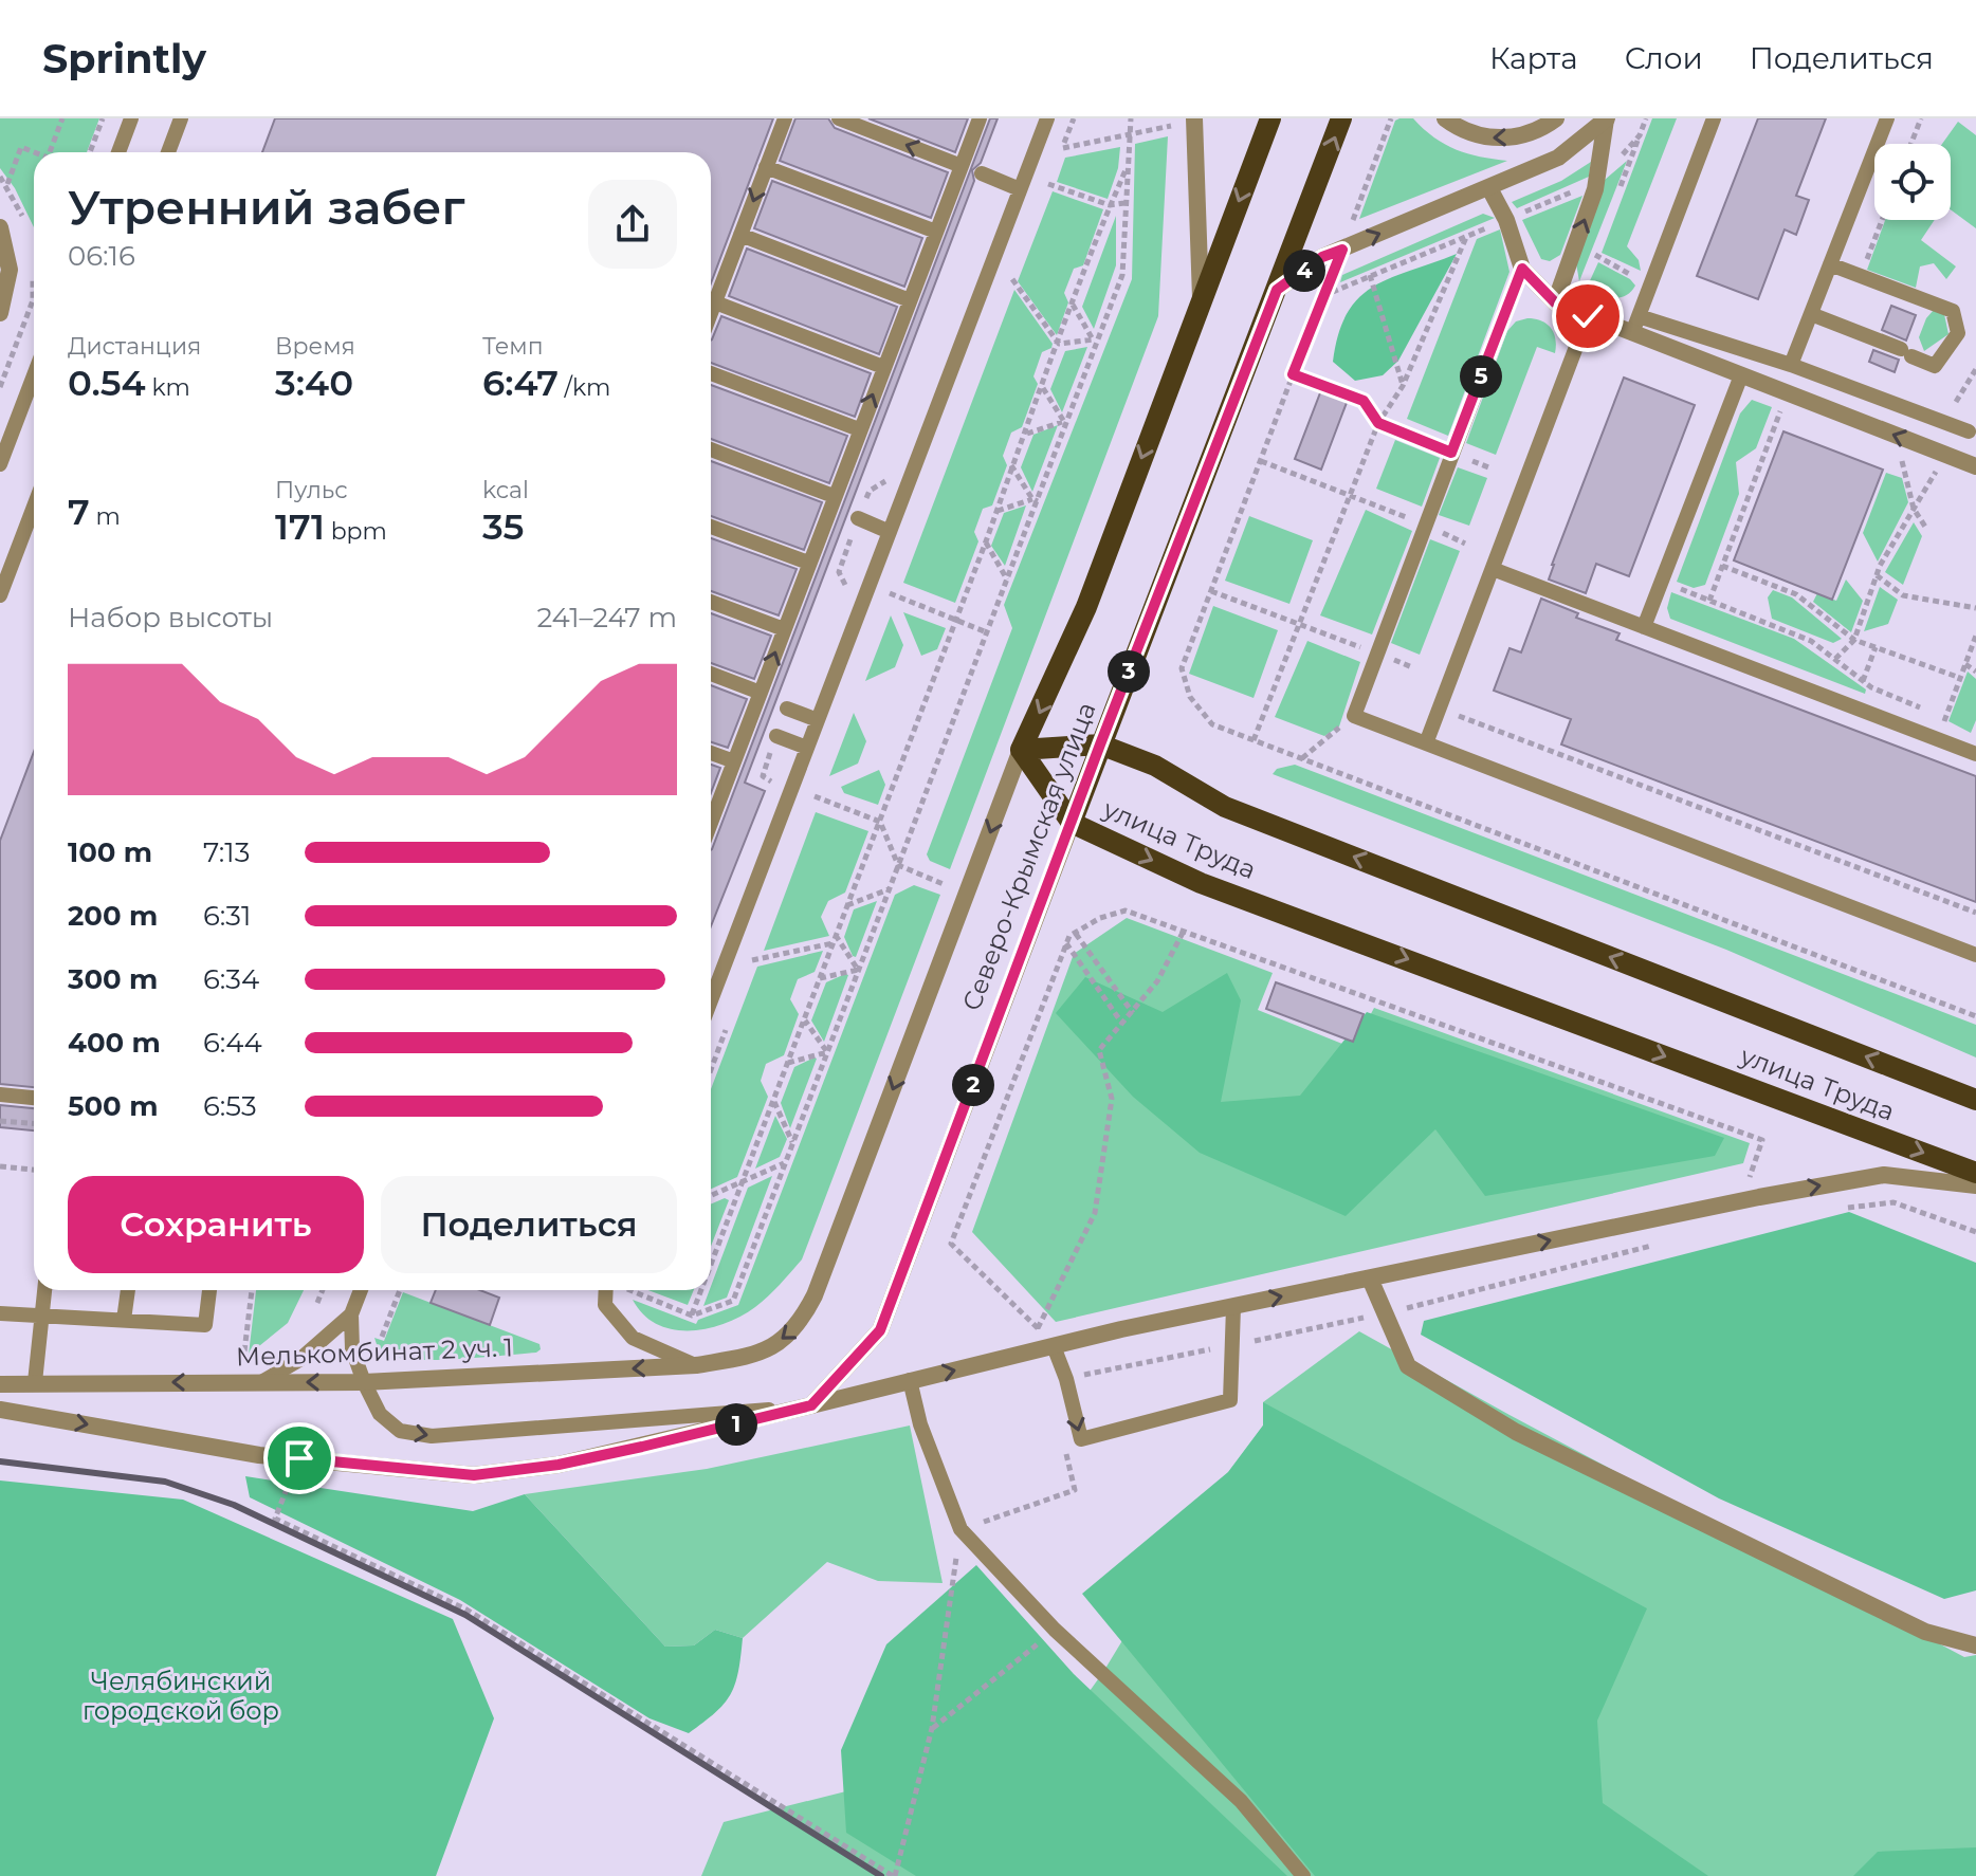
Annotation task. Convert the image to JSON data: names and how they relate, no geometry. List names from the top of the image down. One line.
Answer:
{"streets":{"main road":["улица Труда","Северо-Крымская улица"],"street":["Мелькомбинат 2 уч. 1"]},"crossings":[["улица Труда","Северо-Крымская улица"],["Северо-Крымская улица","Мелькомбинат 2 уч. 1"]],"parks":["Челябинский городской бор"],"page":{"header":"Sprintly","nav":["Карта","Слои","Поделиться"],"heading":["Утренний забег","06:16"],"pins":["4","5","3","2","1"],"stats":[["Дистанция","0.54 km"],["Время","3:40"],["Темп","6:47 /km"],["7 m"],["Пульс","171 bpm"],["kcal","35"]],"chart":["Набор высоты","241–247 m"],"list":[{"name":"100 m","note":"7:13"},{"name":"200 m","note":"6:31"},{"name":"300 m","note":"6:34"},{"name":"400 m","note":"6:44"},{"name":"500 m","note":"6:53"}],"buttons":["Сохранить","Поделиться"]}}
